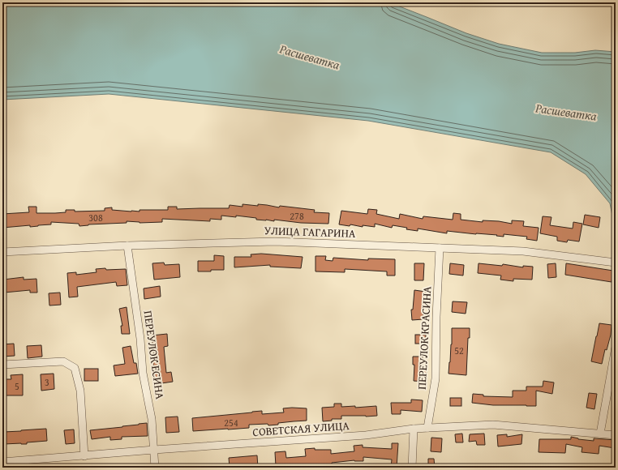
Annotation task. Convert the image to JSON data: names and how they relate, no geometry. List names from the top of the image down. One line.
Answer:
{"streets":{"street":["УЛИЦА ГАГАРИНА","ПЕРЕУЛОК КРАСИНА","ПЕРЕУЛОК ЕСИНА","СОВЕТСКАЯ УЛИЦА"]},"crossings":[["УЛИЦА ГАГАРИНА","ПЕРЕУЛОК КРАСИНА"],["УЛИЦА ГАГАРИНА","ПЕРЕУЛОК ЕСИНА"],["ПЕРЕУЛОК КРАСИНА","СОВЕТСКАЯ УЛИЦА"],["ПЕРЕУЛОК ЕСИНА","СОВЕТСКАЯ УЛИЦА"]],"water":["Расшеватка"],"house_numbers":["278","308","52","3","5","254"]}
